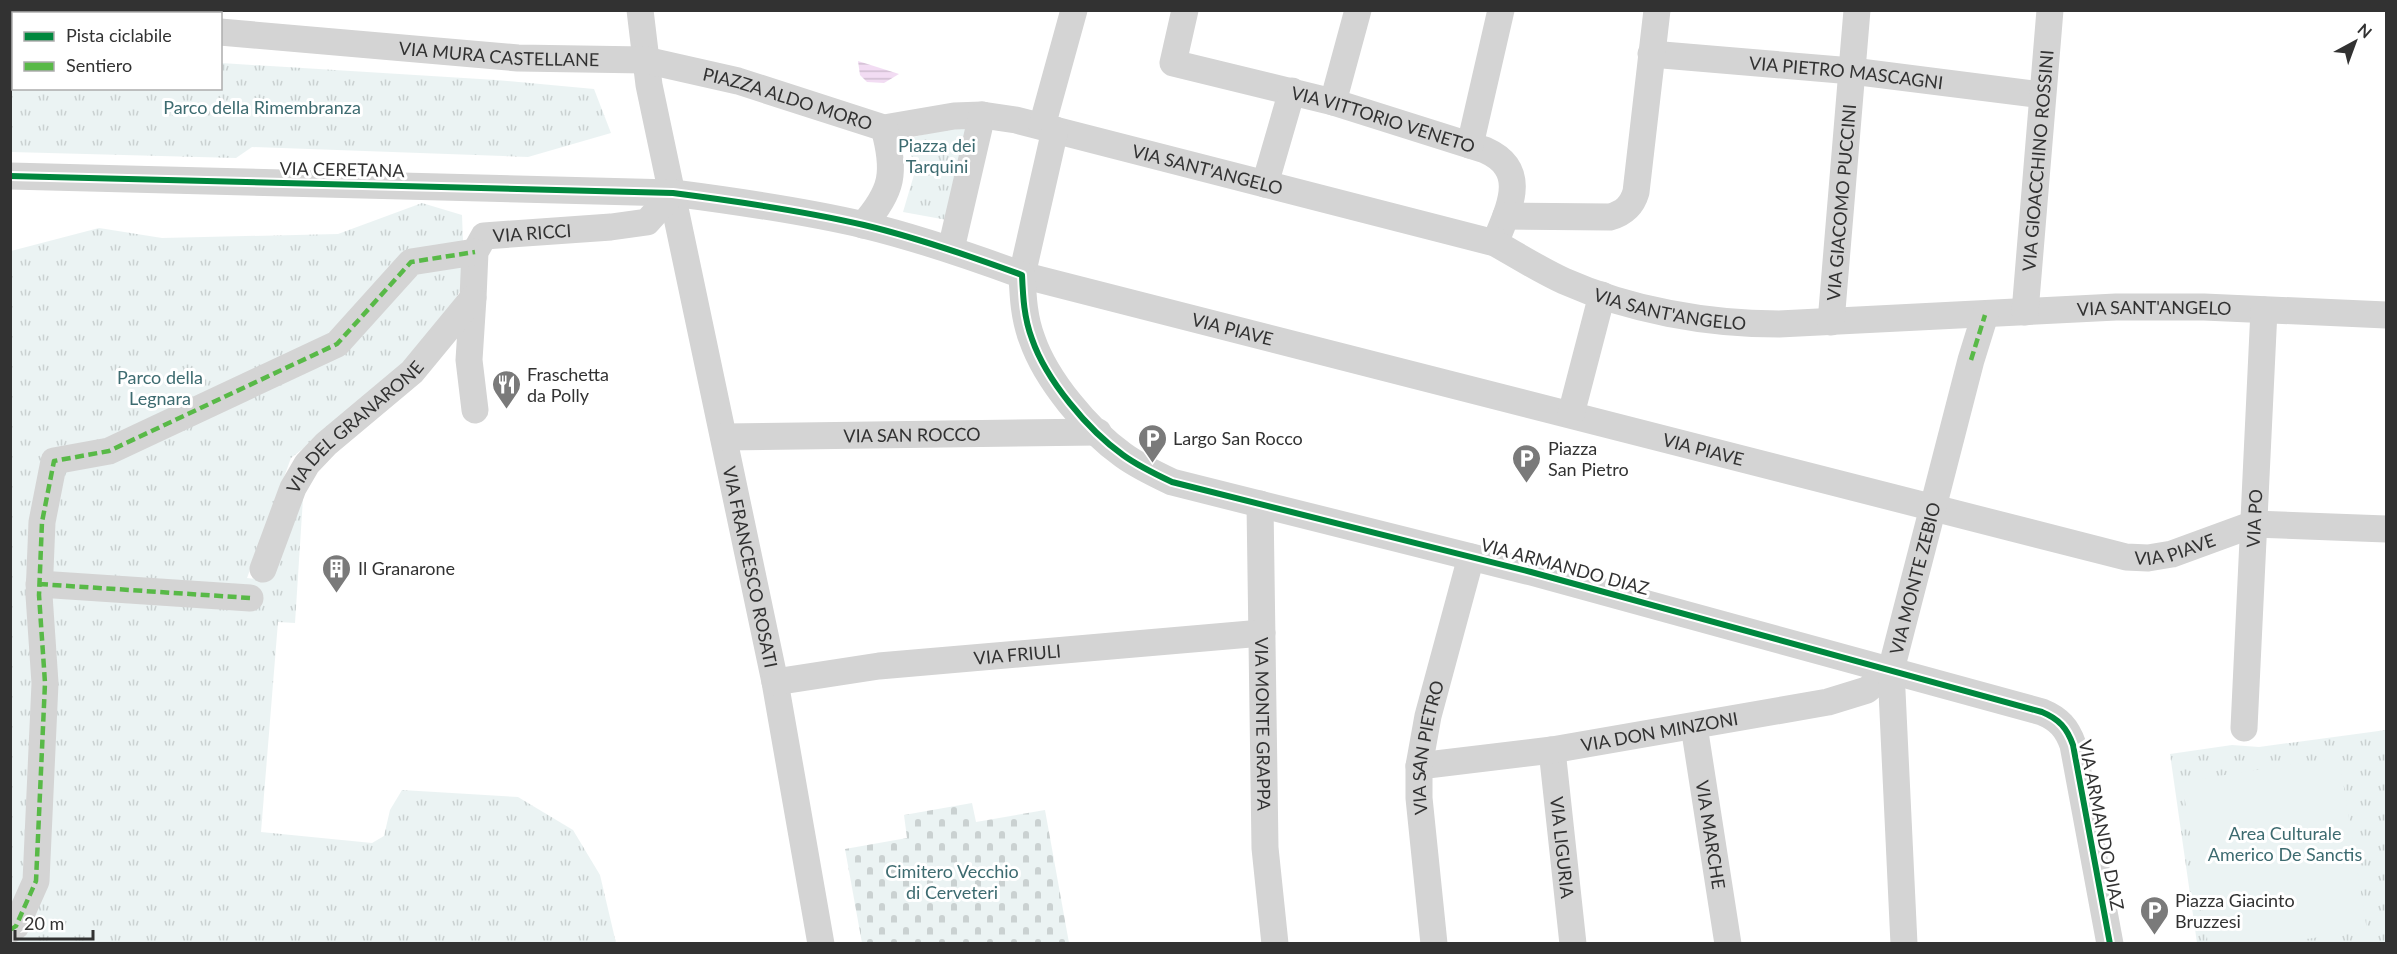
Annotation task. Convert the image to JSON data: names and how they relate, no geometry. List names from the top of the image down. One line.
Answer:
{"streets":{"street":["VIA MURA CASTELLANE","VIA PIETRO MASCAGNI","PIAZZA ALDO MORO","VIA VITTORIO VENETO","VIA GIOACCHINO ROSSINI","VIA CERETANA","VIA SANT'ANGELO","VIA GIACOMO PUCCINI","VIA RICCI","VIA PIAVE","VIA DEL GRANARONE","VIA SAN ROCCO","VIA PO","VIA ARMANDO DIAZ","VIA FRANCESCO ROSATI","VIA MONTE ZEBIO","VIA FRIULI","VIA MONTE GRAPPA","VIA DON MINZONI","VIA SAN PIETRO","VIA MARCHE","VIA LIGURIA"]},"crossings":[["VIA MURA CASTELLANE","PIAZZA ALDO MORO"],["VIA PIETRO MASCAGNI","VIA GIOACCHINO ROSSINI"],["VIA PIETRO MASCAGNI","VIA GIACOMO PUCCINI"],["PIAZZA ALDO MORO","VIA SANT'ANGELO"],["VIA VITTORIO VENETO","VIA SANT'ANGELO"],["VIA GIOACCHINO ROSSINI","VIA SANT'ANGELO"],["VIA CERETANA","VIA RICCI"],["VIA CERETANA","VIA FRANCESCO ROSATI"],["VIA SANT'ANGELO","VIA GIACOMO PUCCINI"],["VIA SANT'ANGELO","VIA PO"],["VIA SANT'ANGELO","VIA ARMANDO DIAZ"],["VIA SANT'ANGELO","VIA MONTE ZEBIO"],["VIA RICCI","VIA DEL GRANARONE"],["VIA RICCI","VIA FRANCESCO ROSATI"],["VIA PIAVE","VIA PO"],["VIA PIAVE","VIA ARMANDO DIAZ"],["VIA PIAVE","VIA MONTE ZEBIO"],["VIA SAN ROCCO","VIA ARMANDO DIAZ"],["VIA SAN ROCCO","VIA FRANCESCO ROSATI"],["VIA ARMANDO DIAZ","VIA MONTE ZEBIO"],["VIA ARMANDO DIAZ","VIA MONTE GRAPPA"],["VIA ARMANDO DIAZ","VIA DON MINZONI"],["VIA ARMANDO DIAZ","VIA SAN PIETRO"],["VIA FRANCESCO ROSATI","VIA FRIULI"],["VIA MONTE ZEBIO","VIA DON MINZONI"],["VIA FRIULI","VIA MONTE GRAPPA"],["VIA DON MINZONI","VIA SAN PIETRO"],["VIA DON MINZONI","VIA MARCHE"],["VIA DON MINZONI","VIA LIGURIA"]],"parks":["Parco della Rimembranza","Piazza dei Tarquini","Parco della Legnara","Area Culturale Americo De Sanctis","Cimitero Vecchio di Cerveteri"],"places":{"restaurant":["Fraschetta da Polly"],"parking":["Largo San Rocco","Piazza San Pietro","Piazza Giacinto Bruzzesi"],"building":["Il Granarone"]},"legend":["Pista ciclabile","Sentiero"],"scale_bar":"20 m","north":"top right"}
